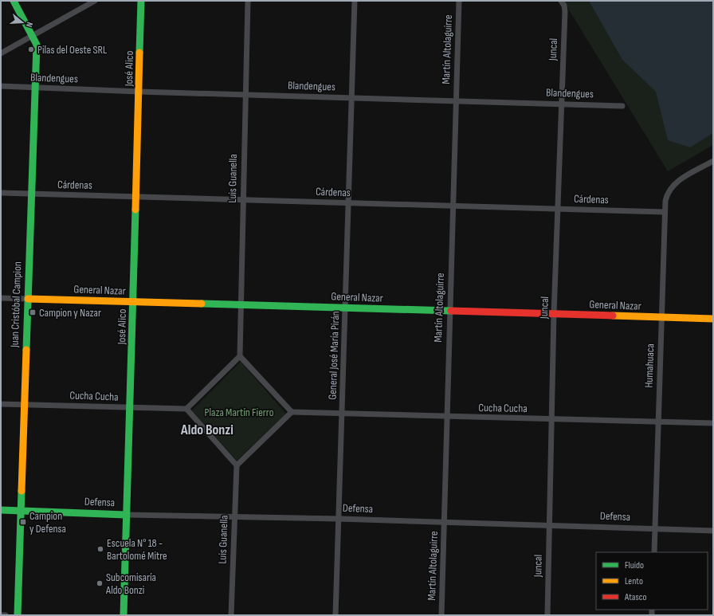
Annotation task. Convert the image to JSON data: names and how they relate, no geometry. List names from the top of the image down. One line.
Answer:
{"streets":{"street":["Martín Altolaguirre","Juncal","José Alico","Blandengues","Luis Guanella","Cárdenas","General Nazar","Juan Cristóbal Campion","General José María Pirán","Humahuaca","Cucha Cucha","Defensa"]},"crossings":[["Martín Altolaguirre","Blandengues"],["Martín Altolaguirre","Cárdenas"],["Martín Altolaguirre","General Nazar"],["Martín Altolaguirre","Cucha Cucha"],["Martín Altolaguirre","Defensa"],["Juncal","Blandengues"],["Juncal","Cárdenas"],["Juncal","General Nazar"],["Juncal","Cucha Cucha"],["Juncal","Defensa"],["José Alico","Blandengues"],["José Alico","Cárdenas"],["José Alico","General Nazar"],["José Alico","Cucha Cucha"],["José Alico","Defensa"],["Blandengues","Luis Guanella"],["Blandengues","Juan Cristóbal Campion"],["Blandengues","General José María Pirán"],["Luis Guanella","Cárdenas"],["Luis Guanella","General Nazar"],["Luis Guanella","Defensa"],["Cárdenas","Juan Cristóbal Campion"],["Cárdenas","General José María Pirán"],["Cárdenas","Humahuaca"],["General Nazar","Juan Cristóbal Campion"],["General Nazar","General José María Pirán"],["General Nazar","Humahuaca"],["Juan Cristóbal Campion","Cucha Cucha"],["Juan Cristóbal Campion","Defensa"],["General José María Pirán","Cucha Cucha"],["General José María Pirán","Defensa"],["Humahuaca","Cucha Cucha"],["Humahuaca","Defensa"]],"districts":["Aldo Bonzi"],"parks":["Plaza Martín Fierro"],"places":{"other":["Pilas del Oeste SRL","Escuela N° 18 - Bartolomé Mitre","Subcomisaría Aldo Bonzi"],"transit":["Campion y Nazar","Campion y Defensa"]},"legend":["Fluido","Lento","Atasco"],"north":"right"}
